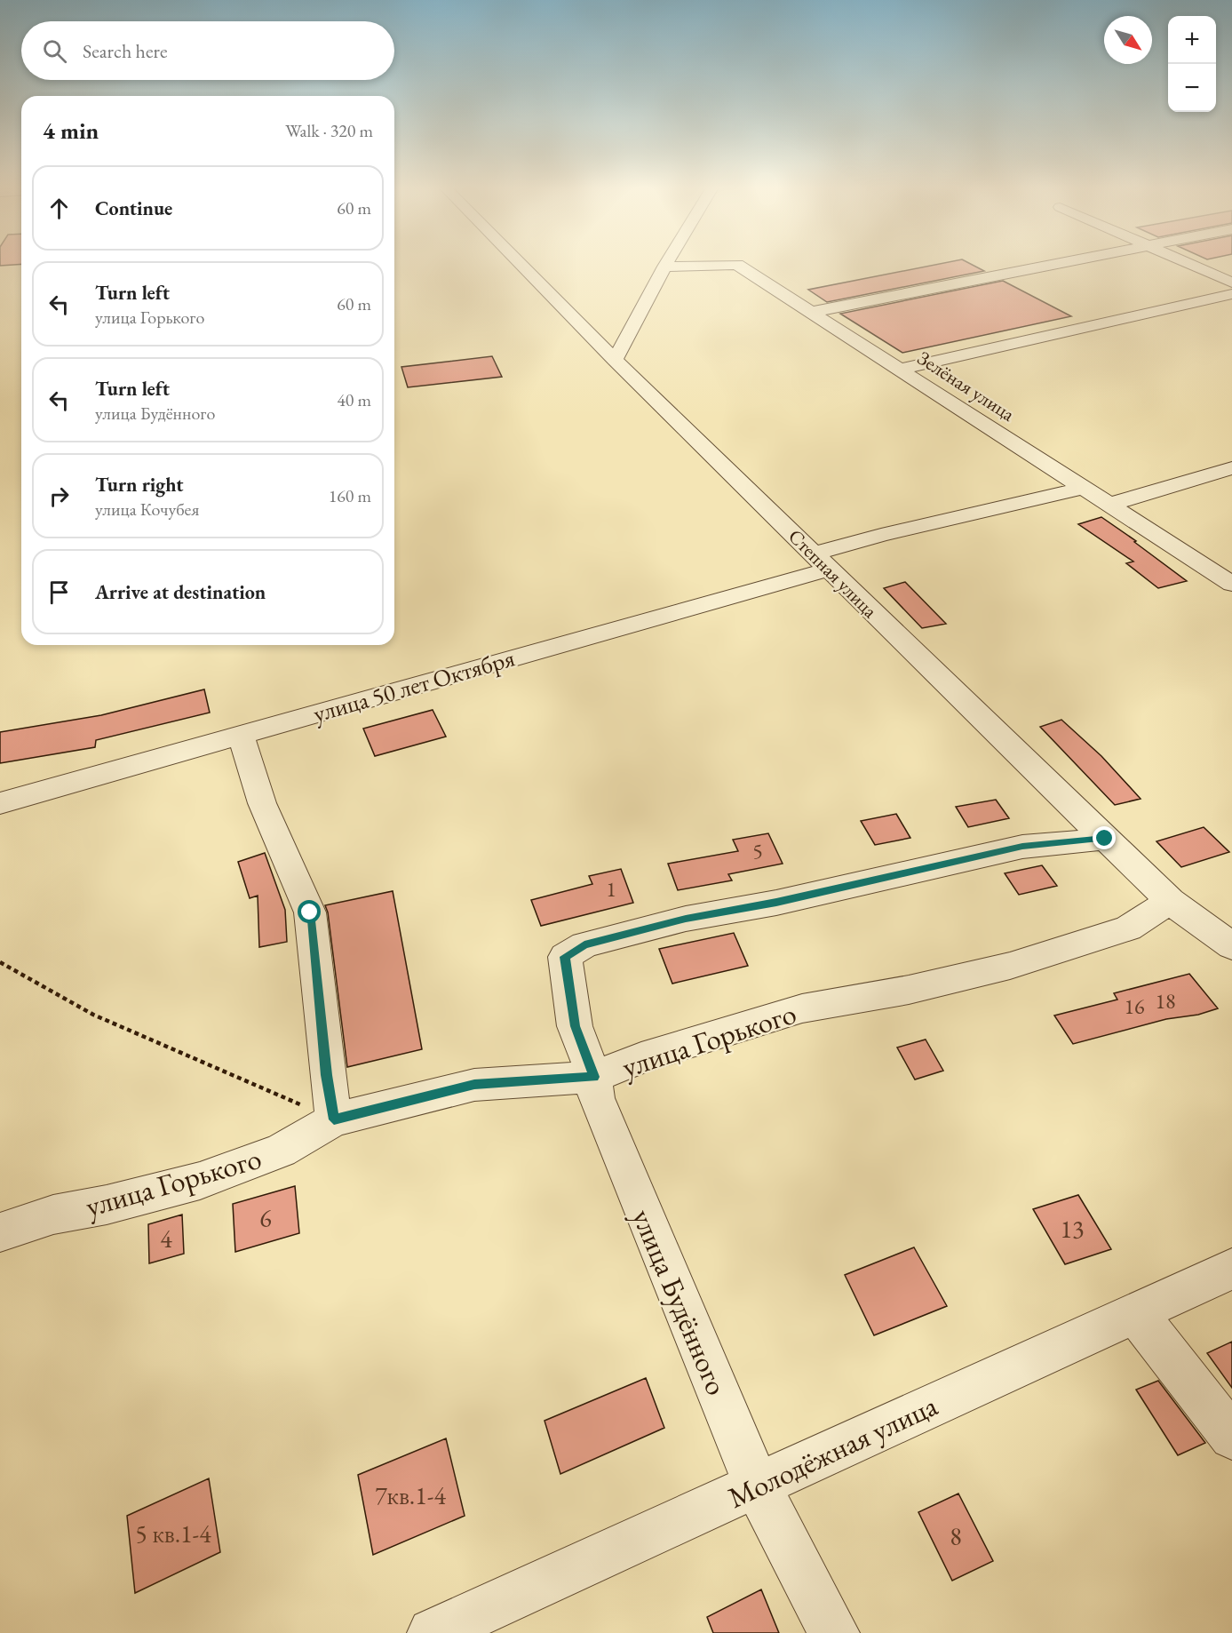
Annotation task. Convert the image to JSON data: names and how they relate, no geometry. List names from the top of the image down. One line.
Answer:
{"streets":{"street":["Зелёная улица","Степная улица","улица 50 лет Октября","улица Горького","улица Будённого","Молодёжная улица"]},"crossings":[["Зелёная улица","улица 50 лет Октября"],["Степная улица","улица 50 лет Октября"],["Степная улица","улица Горького"],["Степная улица","улица Будённого"],["улица Горького","улица Будённого"],["улица Будённого","Молодёжная улица"]],"house_numbers":["5","1","18","16","6","13","4","7кв.1-4","5 кв.1-4","8"],"north":"bottom right","page":{"map_buttons":["+","−"],"search":"Search here","heading":["4 min","Walk · 320 m"],"list":[["Continue","60 m"],["Turn left","улица Горького","60 m"],["Turn left","улица Будённого","40 m"],["Turn right","улица Кочубея","160 m"],"Arrive at destination"]}}
